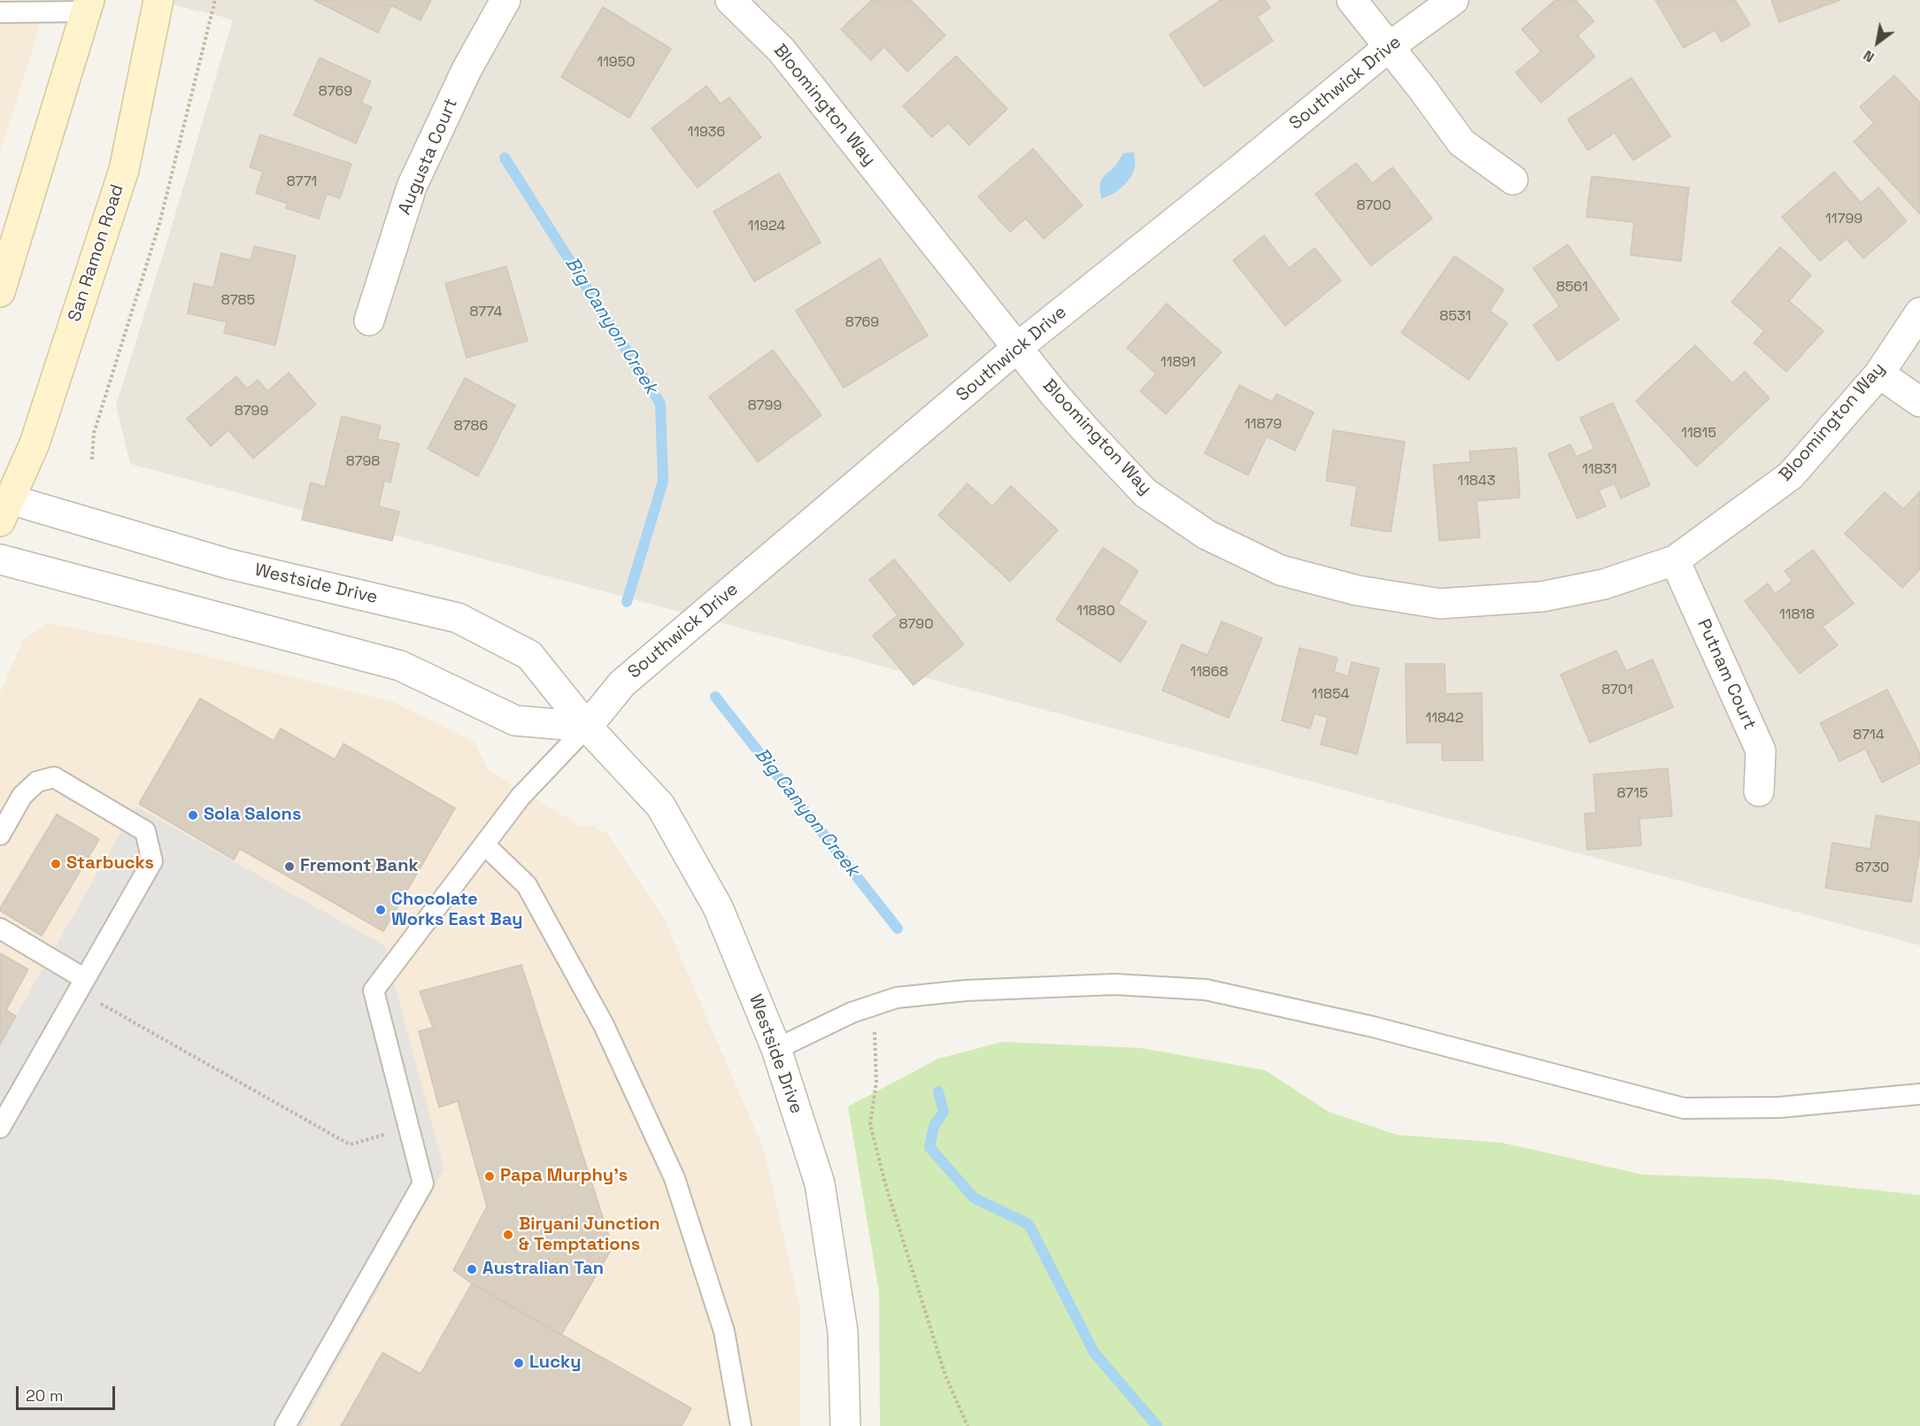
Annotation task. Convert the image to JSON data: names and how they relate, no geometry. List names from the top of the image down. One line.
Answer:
{"streets":{"main road":["San Ramon Road"],"street":["Southwick Drive","Bloomington Way","Augusta Court","Westside Drive","Putnam Court"]},"crossings":[["Southwick Drive","Bloomington Way"],["Southwick Drive","Westside Drive"],["Bloomington Way","Putnam Court"],["San Ramon Road","Westside Drive"]],"water":["Big Canyon Creek"],"places":["Sola Salons","Starbucks","Fremont Bank","Chocolate Works East Bay","Papa Murphy's","Biryani Junction & Temptations","Australian Tan","Lucky"],"house_numbers":["11950","8769","11936","8771","8700","11799","11924","8561","8785","8774","8531","8769","11891","8799","8799","11879","8786","11815","8798","11831","11843","11880","11818","8790","11868","8701","11854","11842","8714","8715","8730"],"scale_bar":"20 m","north":"bottom left"}
